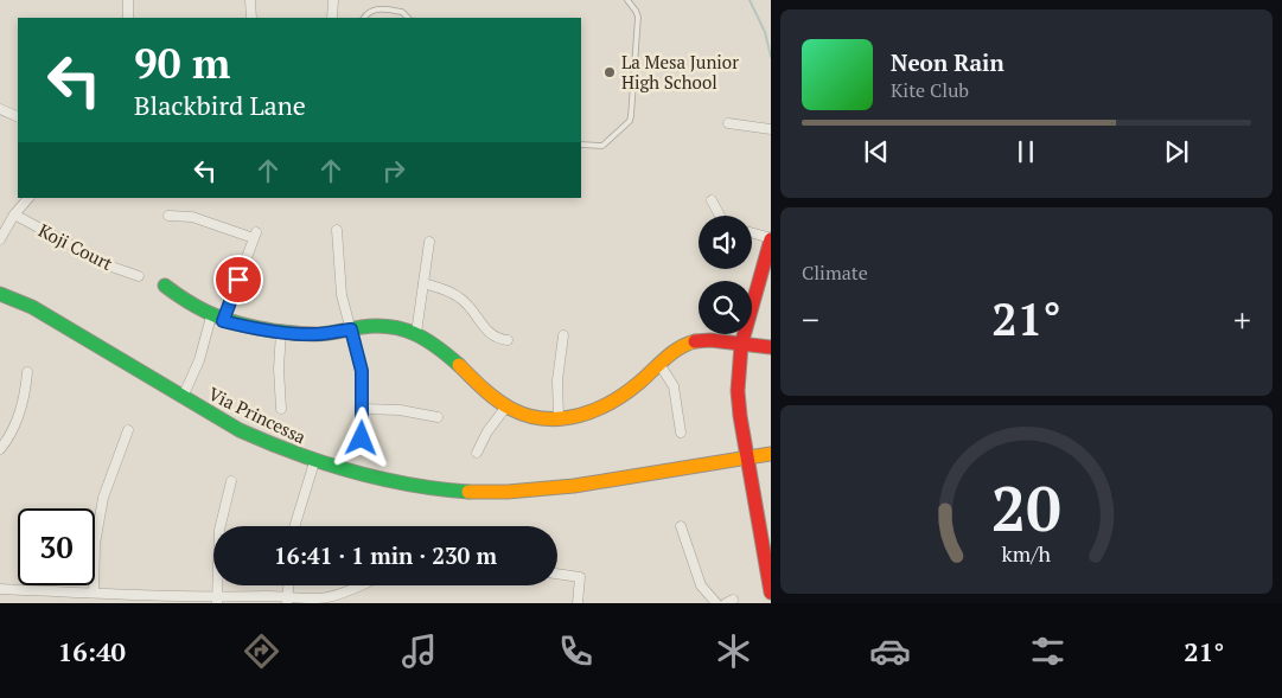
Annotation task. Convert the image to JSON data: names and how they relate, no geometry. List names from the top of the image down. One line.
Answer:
{"streets":{"street":["Koji Court","Via Princessa"]},"places":["La Mesa Junior High School"],"page":{"turn":["90 m","Blackbird Lane"],"song":["Neon Rain","Kite Club"],"tile":"Climate","heat":["−","21°","+"],"limit":"30","trip":"16:41 · 1 min · 230 m","tabs":["16:40","21°"],"gauge":["20","km/h"]}}
